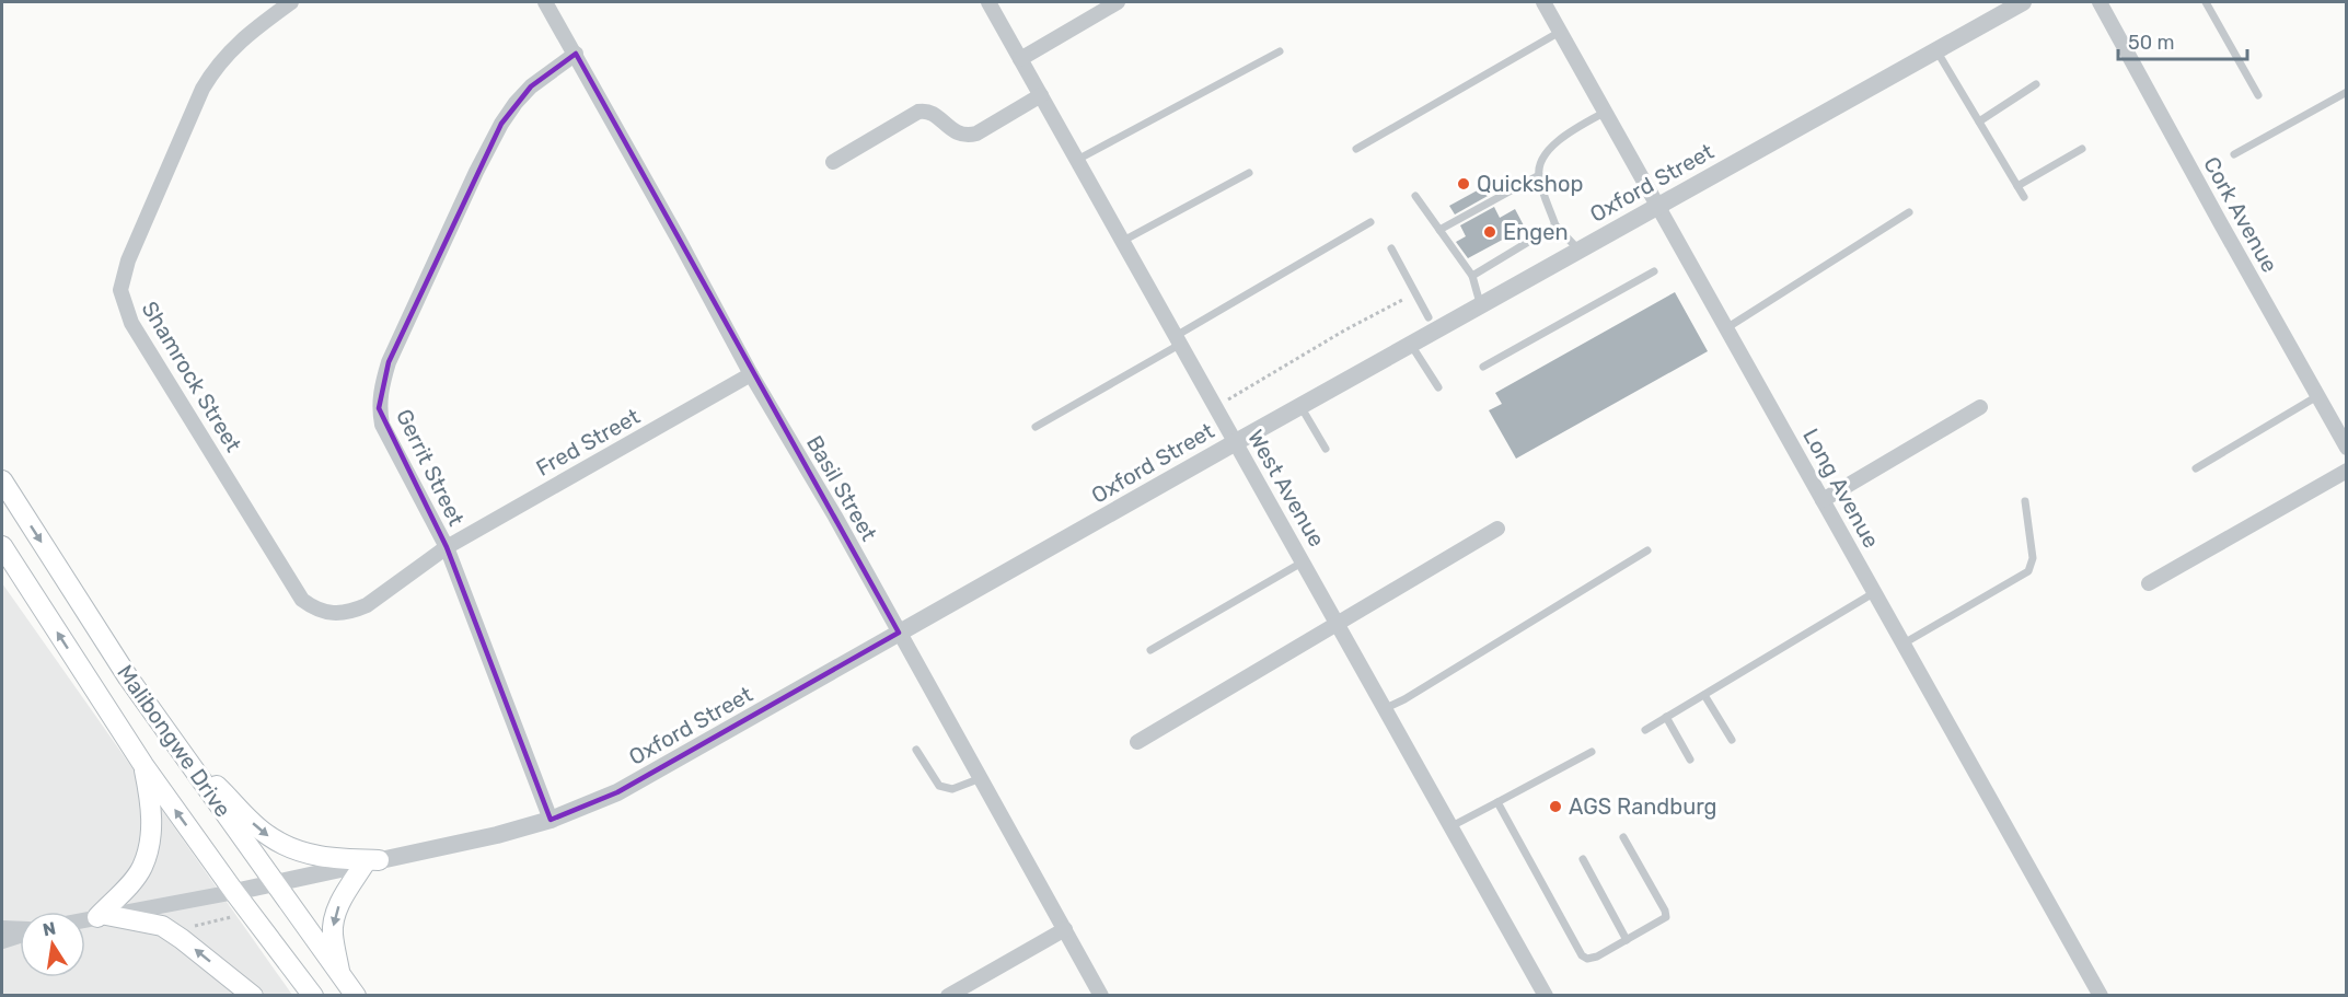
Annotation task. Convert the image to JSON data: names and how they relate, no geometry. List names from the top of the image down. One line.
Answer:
{"streets":{"main road":["Malibongwe Drive"],"street":["Oxford Street","Cork Avenue","Shamrock Street","Fred Street","Gerrit Street","Basil Street","West Avenue","Long Avenue"]},"crossings":[["Oxford Street","Gerrit Street"],["Oxford Street","Basil Street"],["Oxford Street","West Avenue"],["Oxford Street","Long Avenue"],["Oxford Street","Malibongwe Drive"],["Shamrock Street","Fred Street"],["Shamrock Street","Gerrit Street"],["Fred Street","Gerrit Street"],["Fred Street","Basil Street"],["Gerrit Street","Basil Street"]],"places":["Quickshop","Engen","AGS Randburg"],"scale_bar":"50 m","north":"top"}
